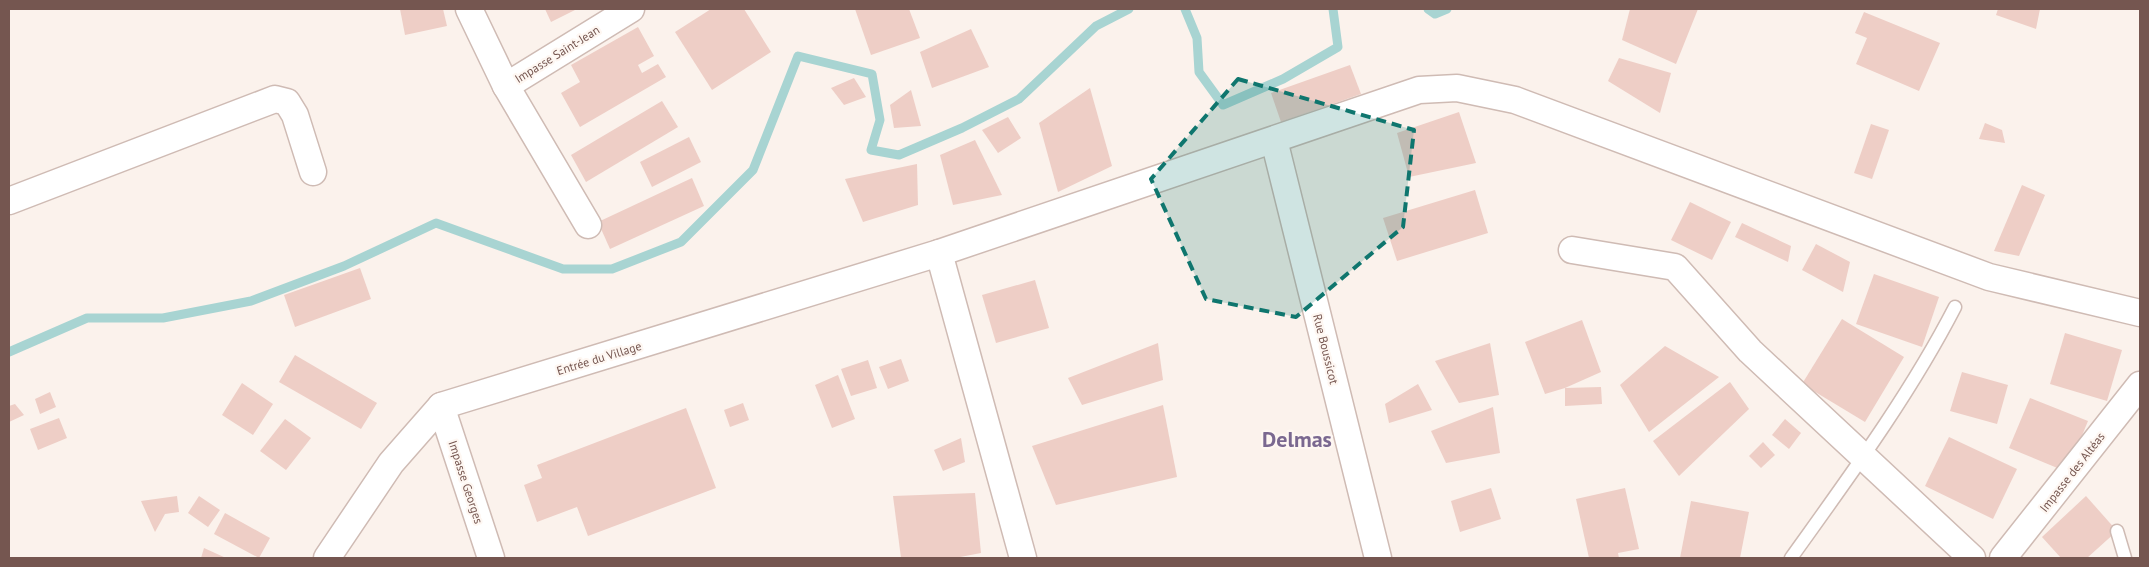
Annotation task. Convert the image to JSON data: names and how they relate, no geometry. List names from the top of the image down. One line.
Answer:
{"streets":{"street":["Impasse Saint-Jean","Rue Boussicot","Entrée du Village","Impasse des Altéas","Impasse Georges"]},"crossings":[["Rue Boussicot","Entrée du Village"],["Entrée du Village","Impasse Georges"]],"districts":["Delmas"]}
